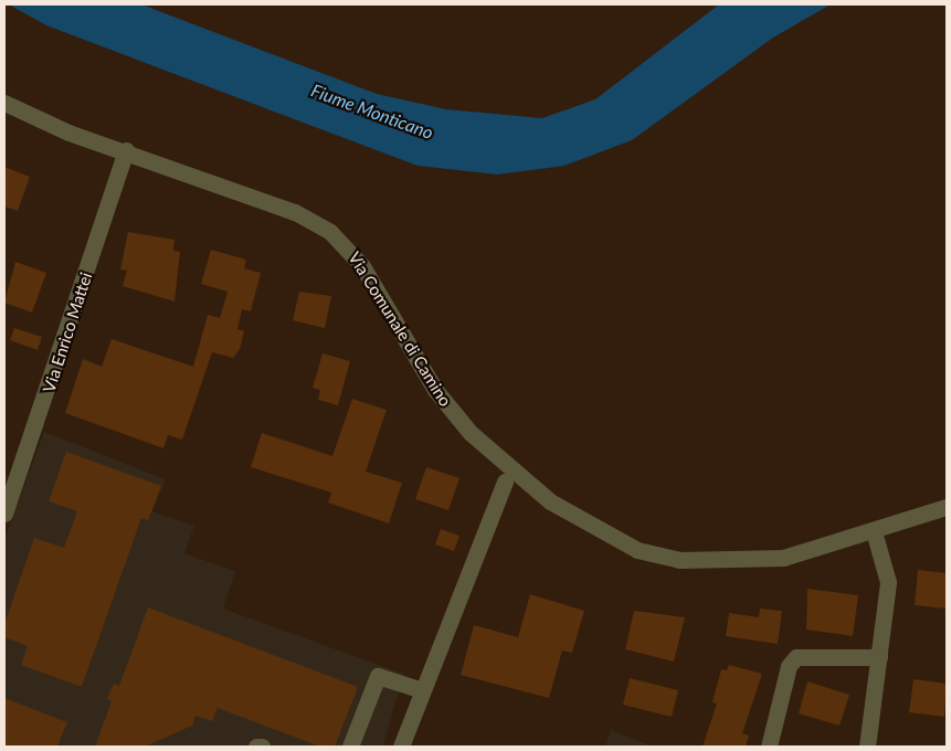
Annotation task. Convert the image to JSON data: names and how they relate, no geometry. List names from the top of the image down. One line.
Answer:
{"streets":{"street":["Via Comunale di Camino","Via Enrico Mattei"]},"crossings":[["Via Comunale di Camino","Via Enrico Mattei"]],"water":["Fiume Monticano"]}
